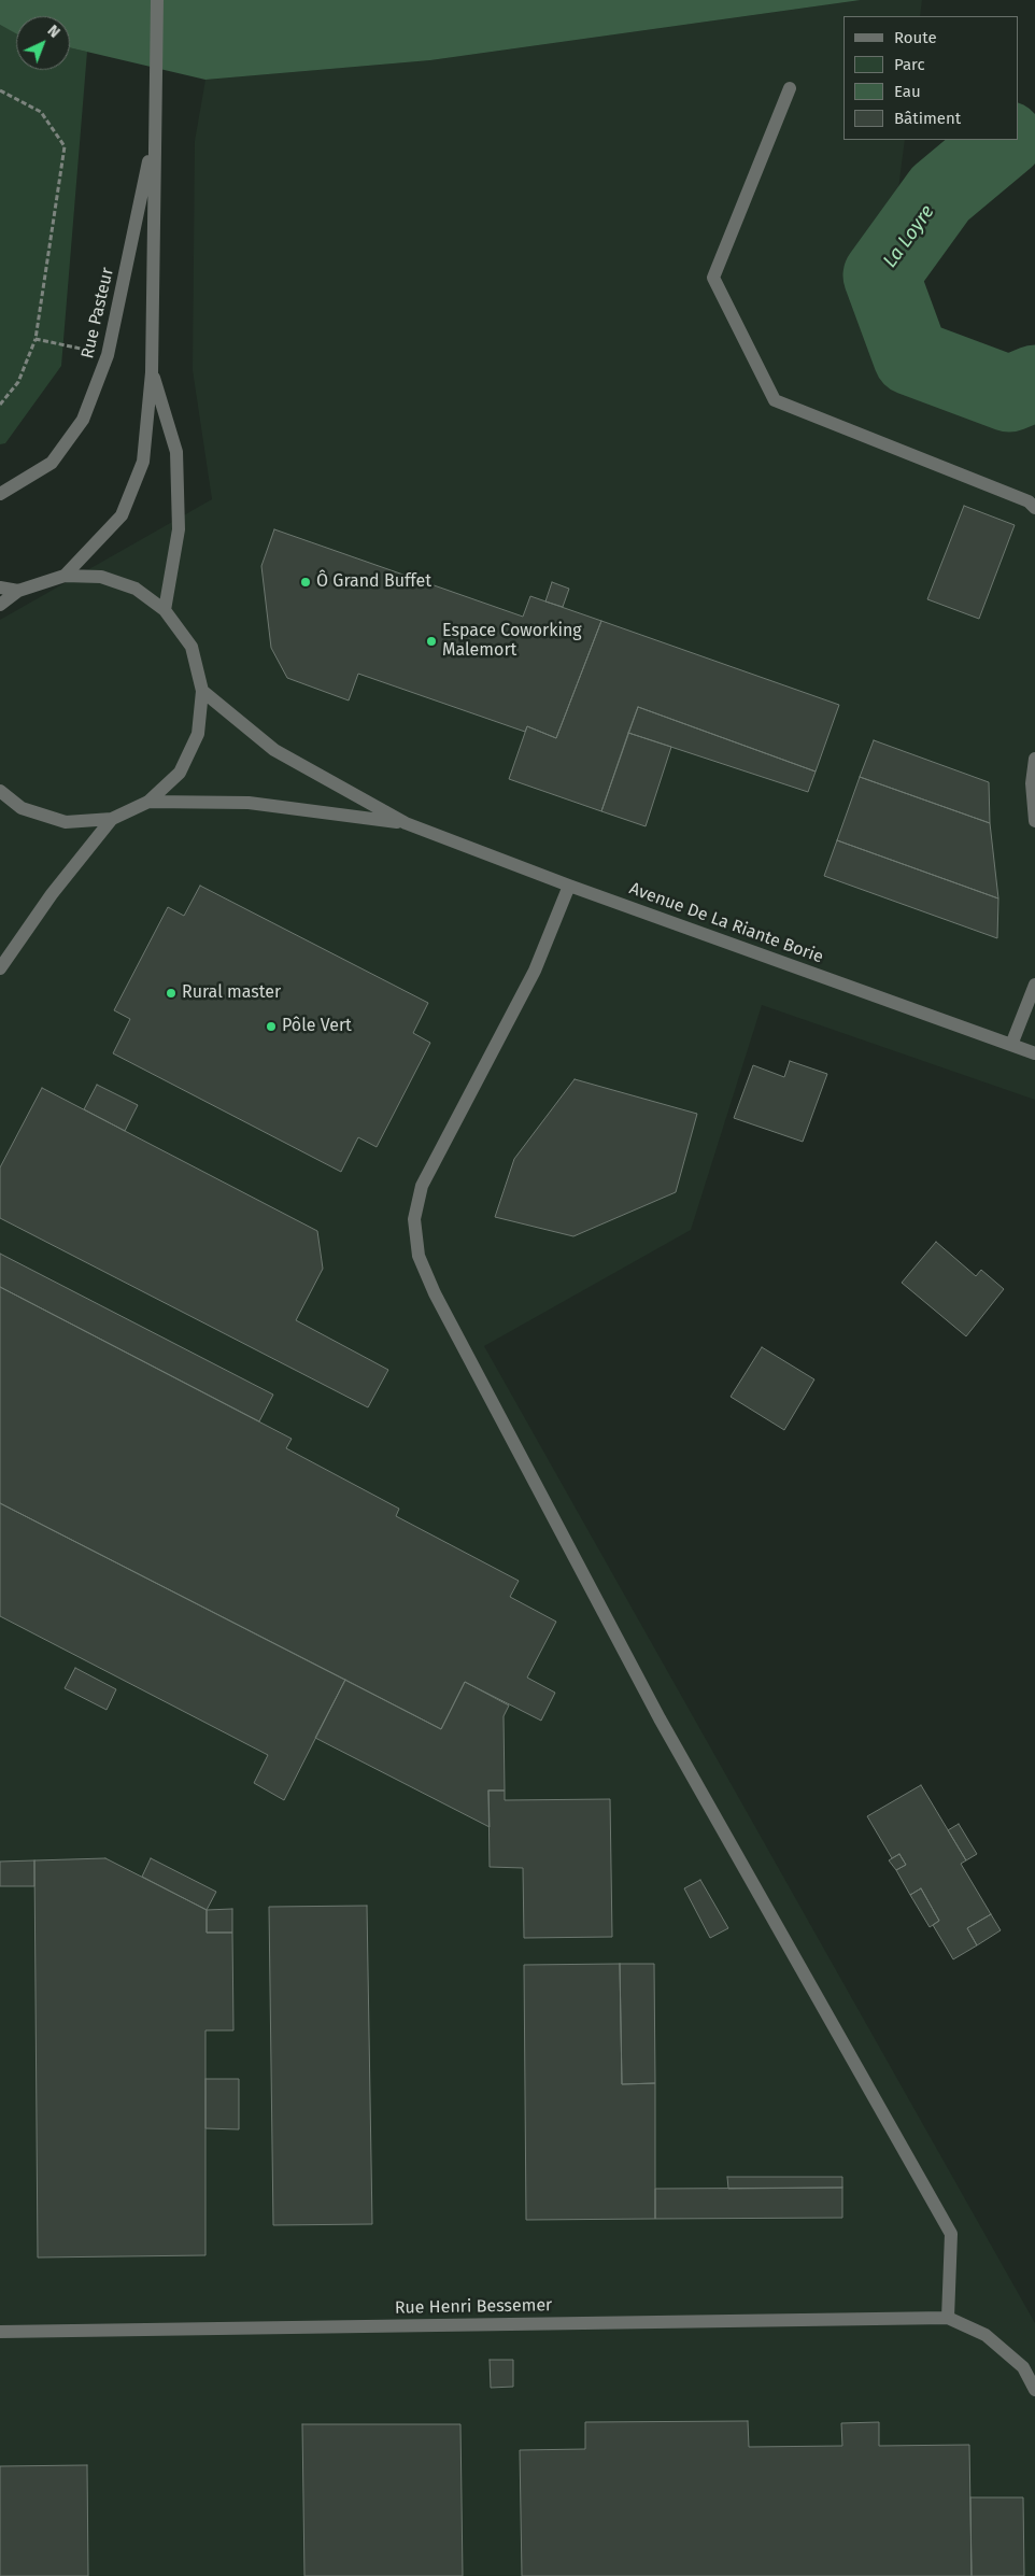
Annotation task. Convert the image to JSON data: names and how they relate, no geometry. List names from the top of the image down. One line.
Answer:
{"streets":{"street":["Rue Pasteur","Avenue De La Riante Borie","Rue Henri Bessemer"]},"water":["La Loyre"],"places":["Ô Grand Buffet","Espace Coworking Malemort","Rural master","Pôle Vert"],"legend":["Route","Parc","Eau","Bâtiment"],"north":"top right"}
